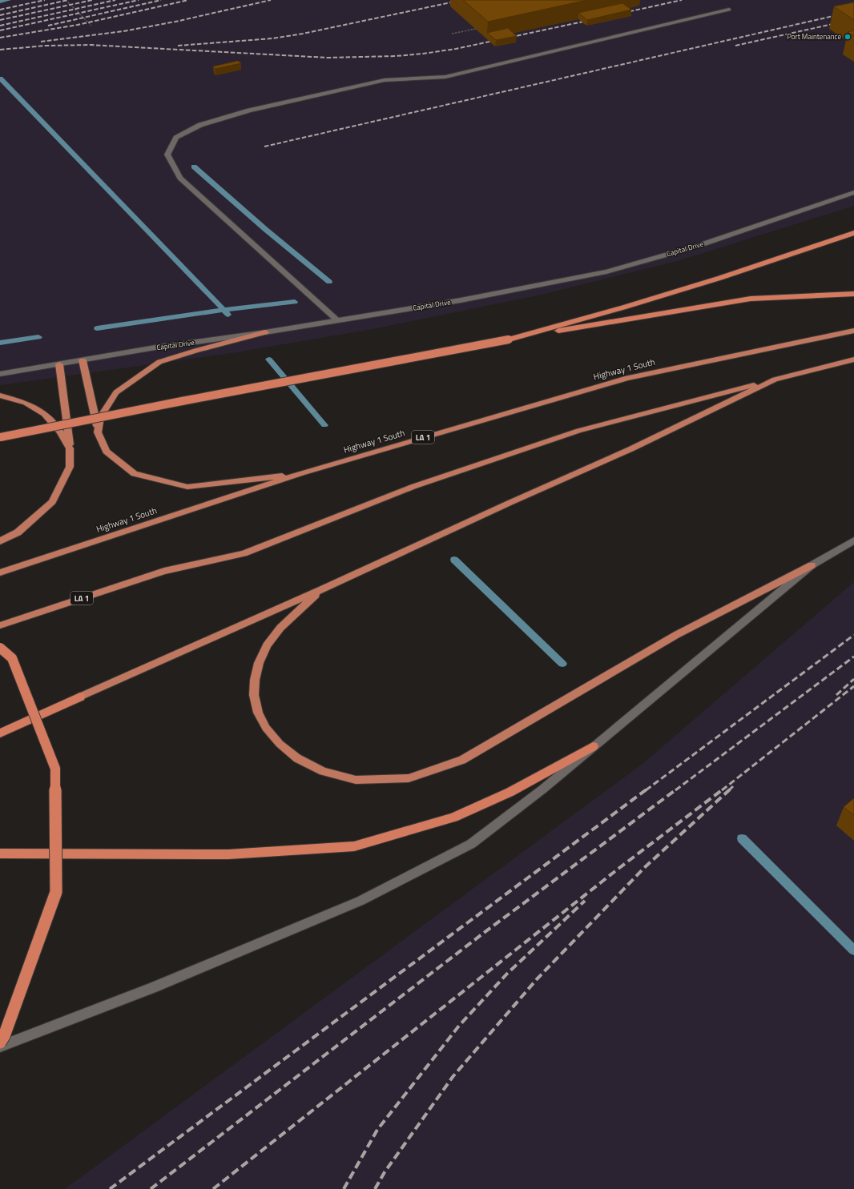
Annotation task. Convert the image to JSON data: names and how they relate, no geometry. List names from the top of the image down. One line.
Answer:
{"streets":{"highway":["Highway 1 South","LA 1"],"street":["Capital Drive"]},"places":["Port Maintenance"]}
